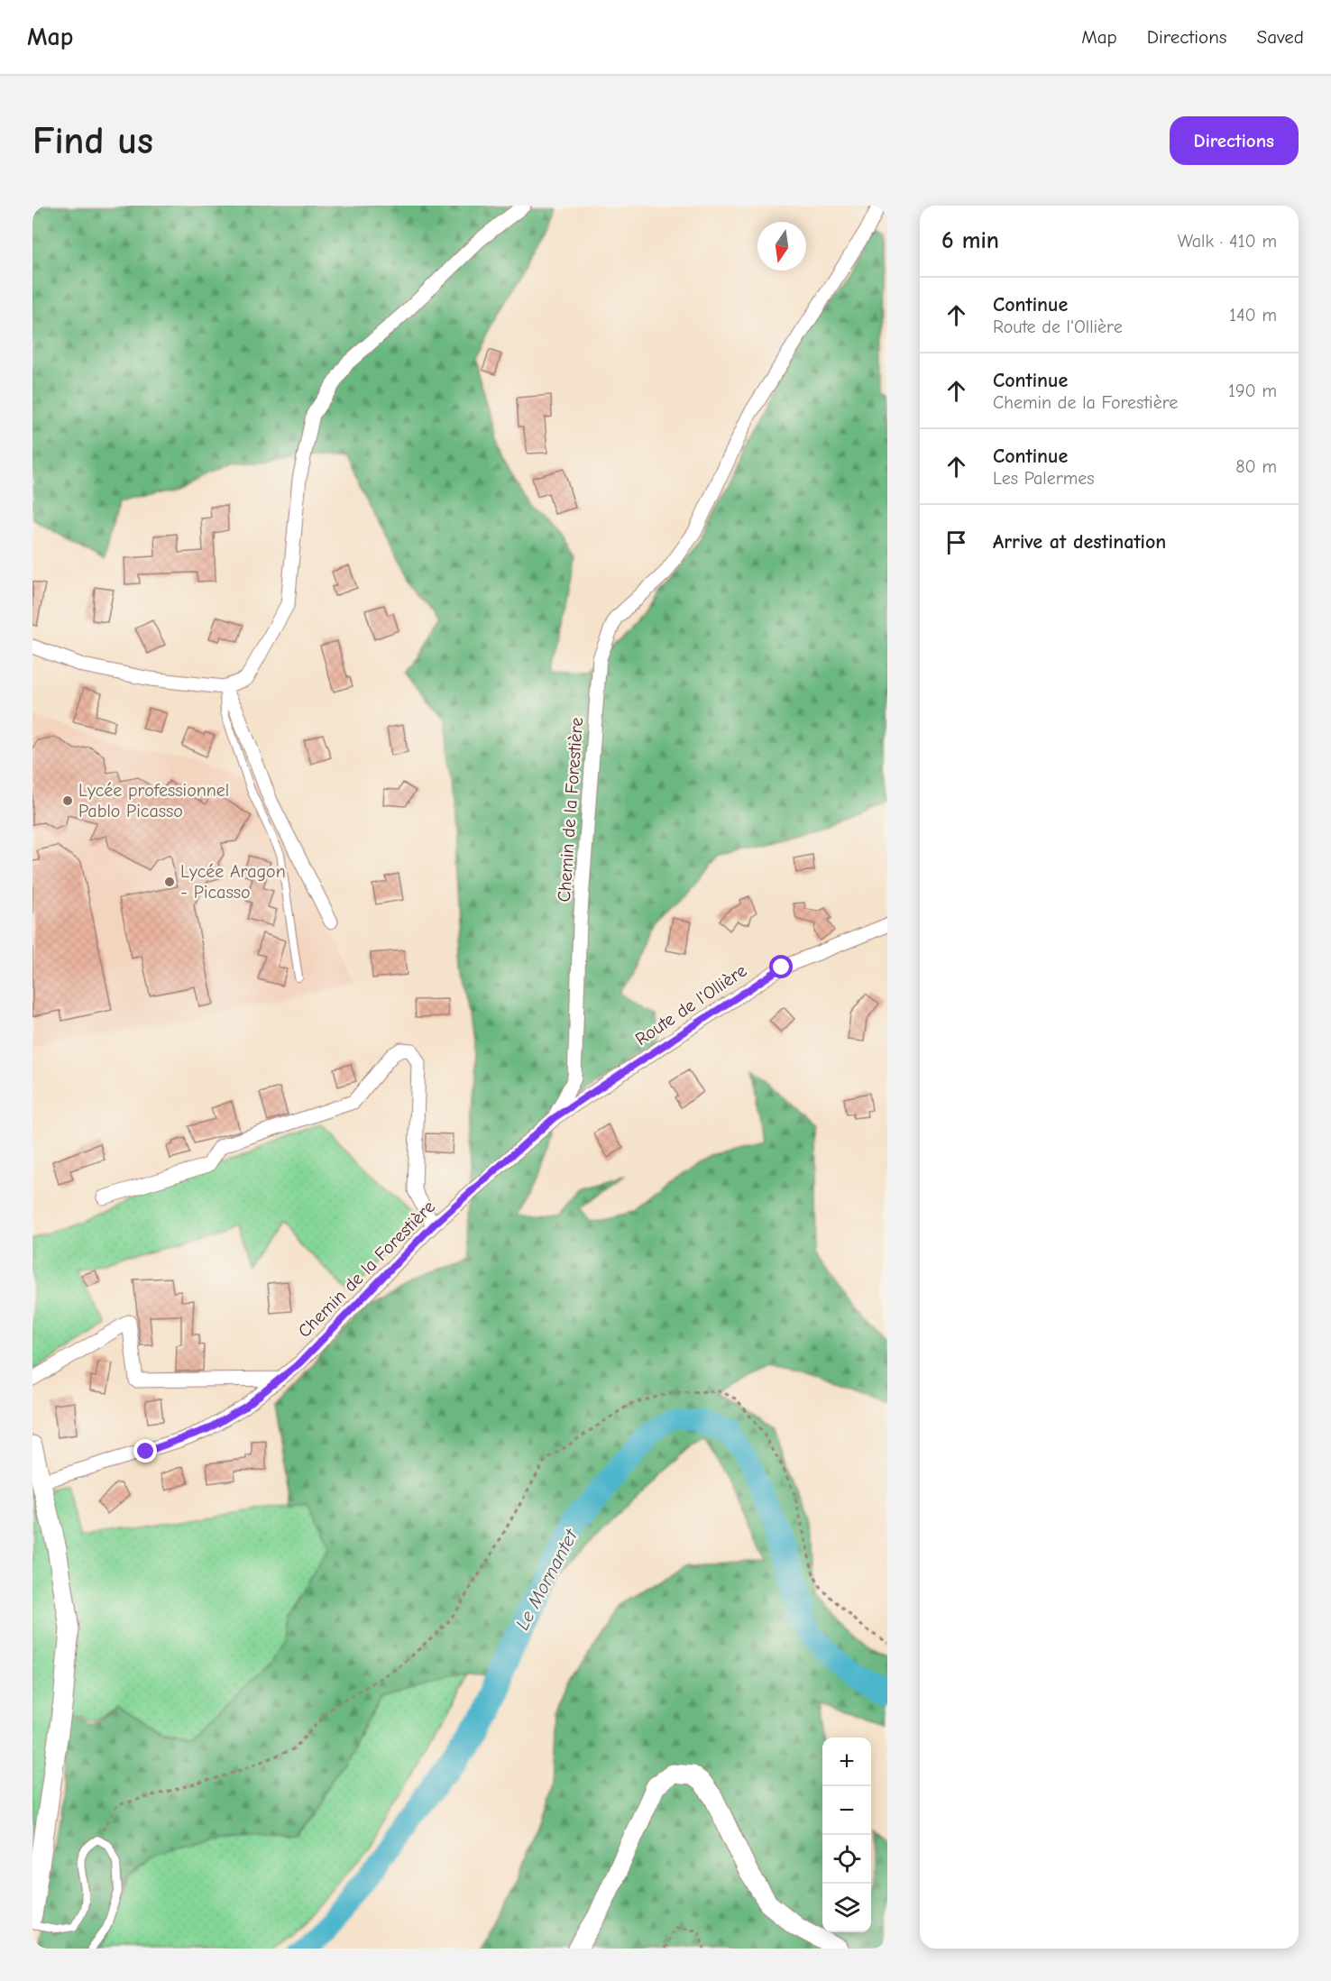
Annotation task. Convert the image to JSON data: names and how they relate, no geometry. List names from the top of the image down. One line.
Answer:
{"streets":{"street":["Chemin de la Forestière","Route de l'Ollière"]},"crossings":[["Chemin de la Forestière","Route de l'Ollière"]],"water":["Le Mornantet"],"places":["Lycée professionnel Pablo Picasso","Lycée Aragon - Picasso"],"north":"bottom","page":{"header":"Map","nav":["Map","Directions","Saved"],"buttons":"Directions","title":"Find us","heading":["6 min","Walk · 410 m"],"list":[["Continue","Route de l'Ollière","140 m"],["Continue","Chemin de la Forestière","190 m"],["Continue","Les Palermes","80 m"],"Arrive at destination"],"map_buttons":["+","−"]}}
